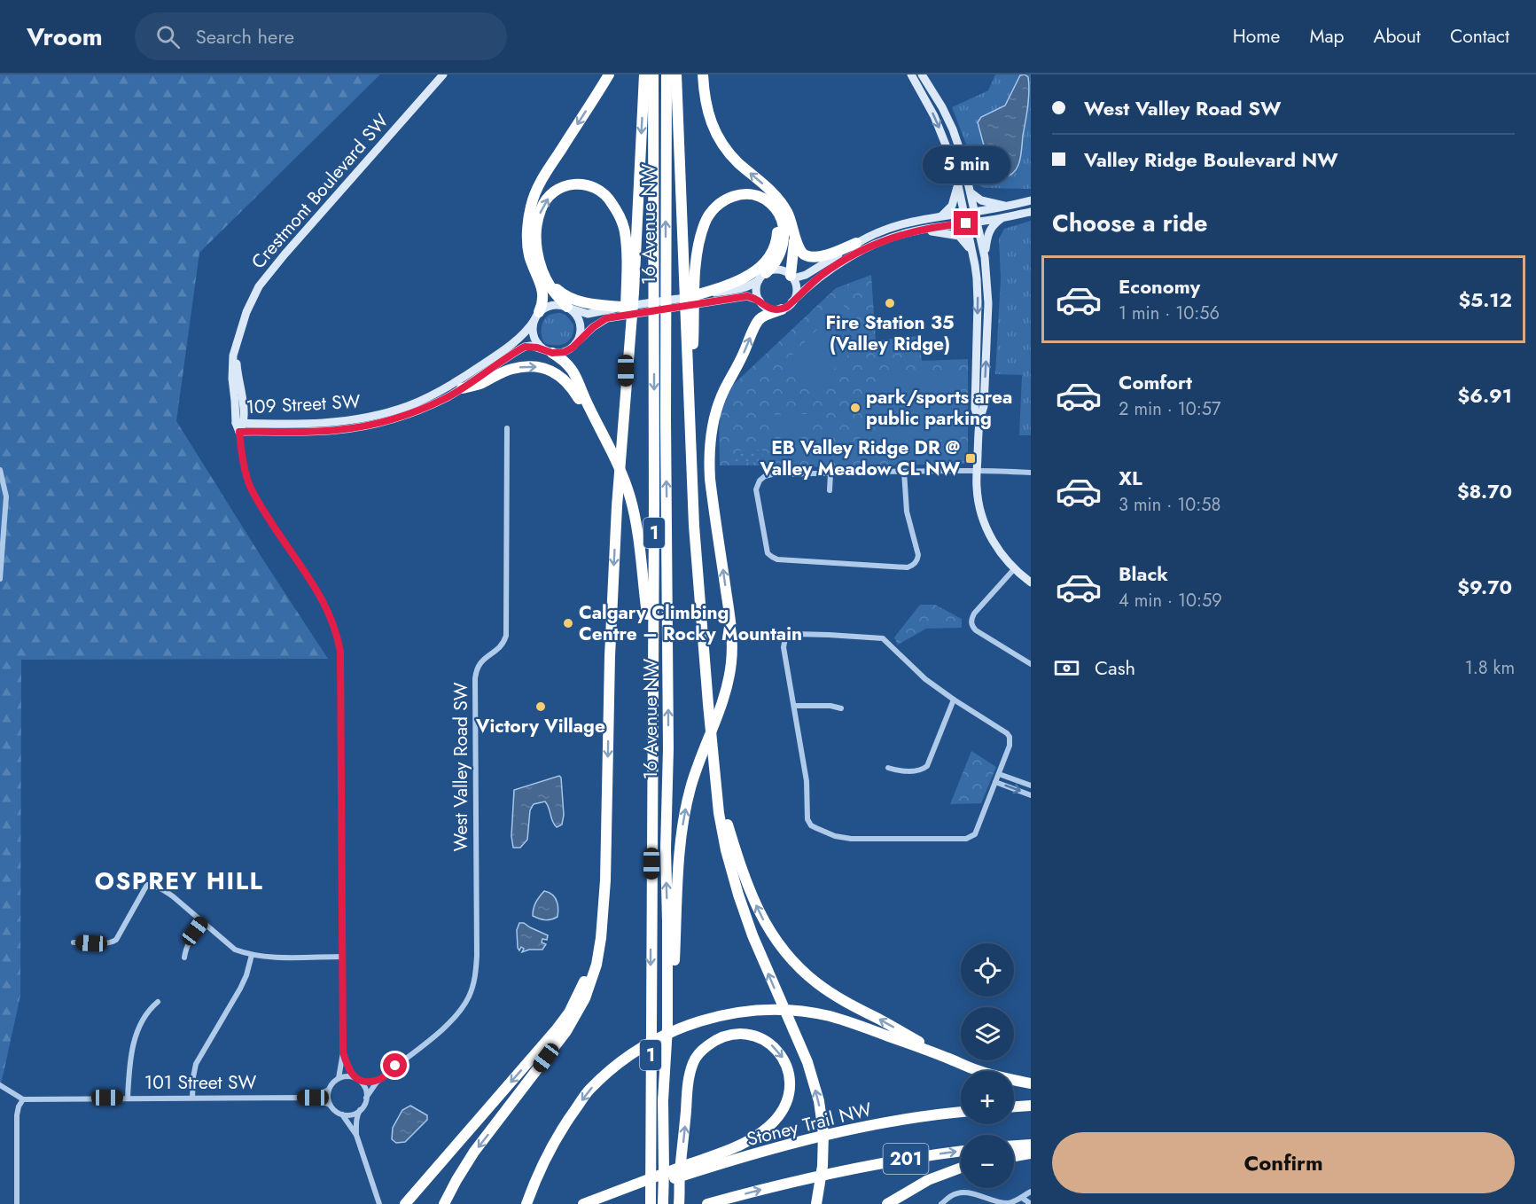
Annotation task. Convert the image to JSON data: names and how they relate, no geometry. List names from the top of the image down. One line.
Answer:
{"streets":{"highway":["16 Avenue NW","1","Stoney Trail NW","201"],"street":["Crestmont Boulevard SW","109 Street SW","West Valley Road SW","101 Street SW"]},"crossings":[["Crestmont Boulevard SW","109 Street SW"],["West Valley Road SW","101 Street SW"],["Stoney Trail NW","201"]],"districts":["OSPREY HILL"],"places":{"other":["Fire Station 35 (Valley Ridge)","park/sports area public parking","Calgary Climbing Centre – Rocky Mountain","Victory Village"],"transit":["EB Valley Ridge DR @ Valley Meadow CL NW"]},"page":{"header":"Vroom","search":"Search here","nav":["Home","Map","About","Contact"],"banner":["West Valley Road SW","Valley Ridge Boulevard NW"],"bubble":"5 min","heading":"Choose a ride","list":[{"name":"Economy","note":"1 min · 10:56","value":"$5.12"},{"name":"Comfort","note":"2 min · 10:57","value":"$6.91"},{"name":"XL","note":"3 min · 10:58","value":"$8.70"},{"name":"Black","note":"4 min · 10:59","value":"$9.70"}],"pay":["Cash","1.8 km"],"map_buttons":["+","−"],"buttons":"Confirm"}}
